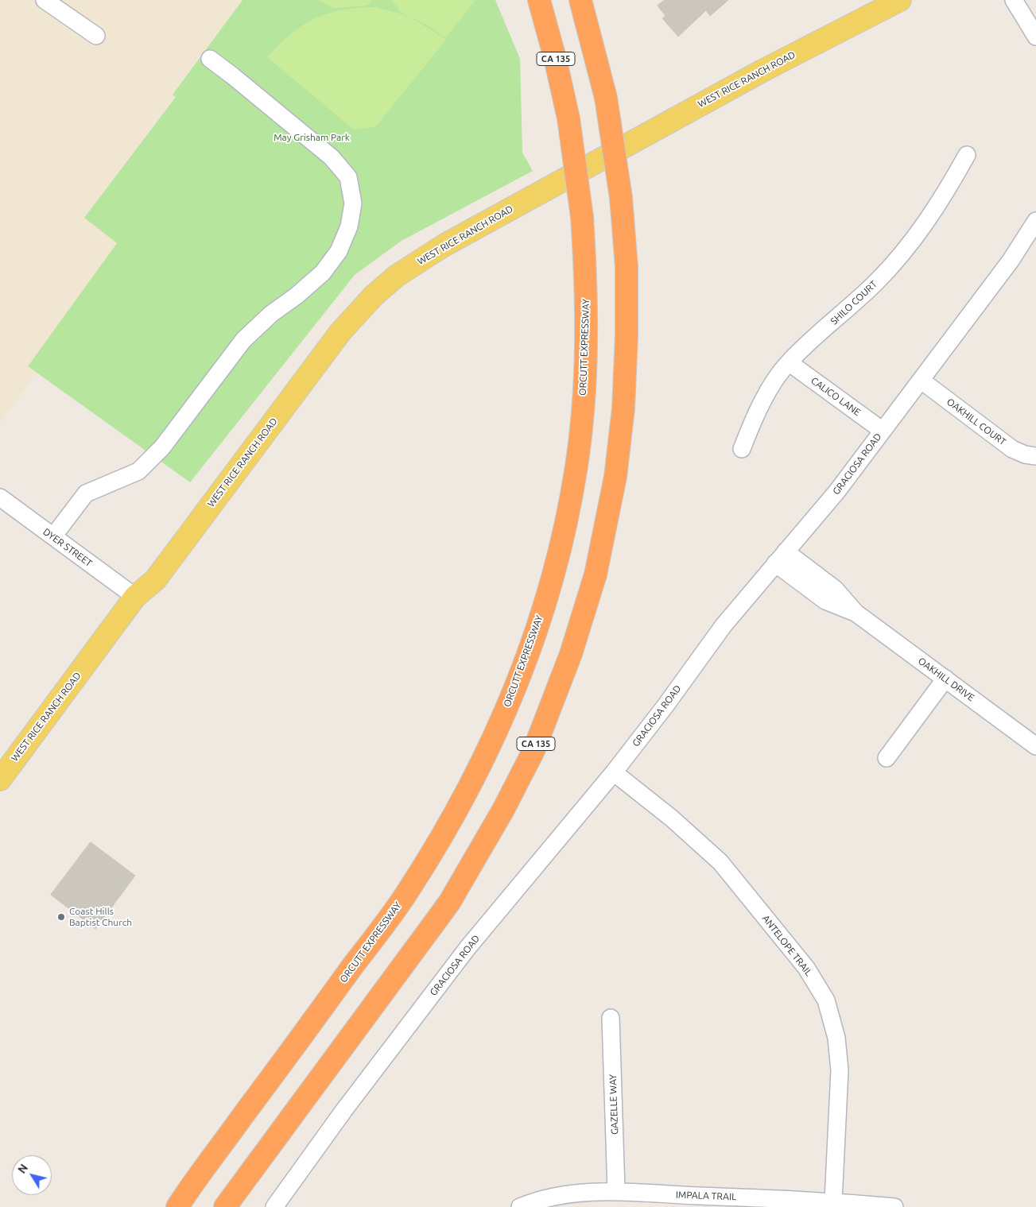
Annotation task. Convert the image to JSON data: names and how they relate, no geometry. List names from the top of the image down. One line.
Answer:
{"streets":{"highway":["CA 135","ORCUTT EXPRESSWAY"],"main road":["WEST RICE RANCH ROAD"],"street":["SHILO COURT","CALICO LANE","OAKHILL COURT","GRACIOSA ROAD","DYER STREET","OAKHILL DRIVE","ANTELOPE TRAIL","GAZELLE WAY","IMPALA TRAIL"]},"crossings":[["WEST RICE RANCH ROAD","DYER STREET"],["SHILO COURT","CALICO LANE"],["CALICO LANE","GRACIOSA ROAD"],["OAKHILL COURT","GRACIOSA ROAD"],["GRACIOSA ROAD","OAKHILL DRIVE"],["GRACIOSA ROAD","ANTELOPE TRAIL"],["ANTELOPE TRAIL","IMPALA TRAIL"],["GAZELLE WAY","IMPALA TRAIL"]],"parks":["May Grisham Park"],"places":["Coast Hills Baptist Church"],"north":"top left"}
